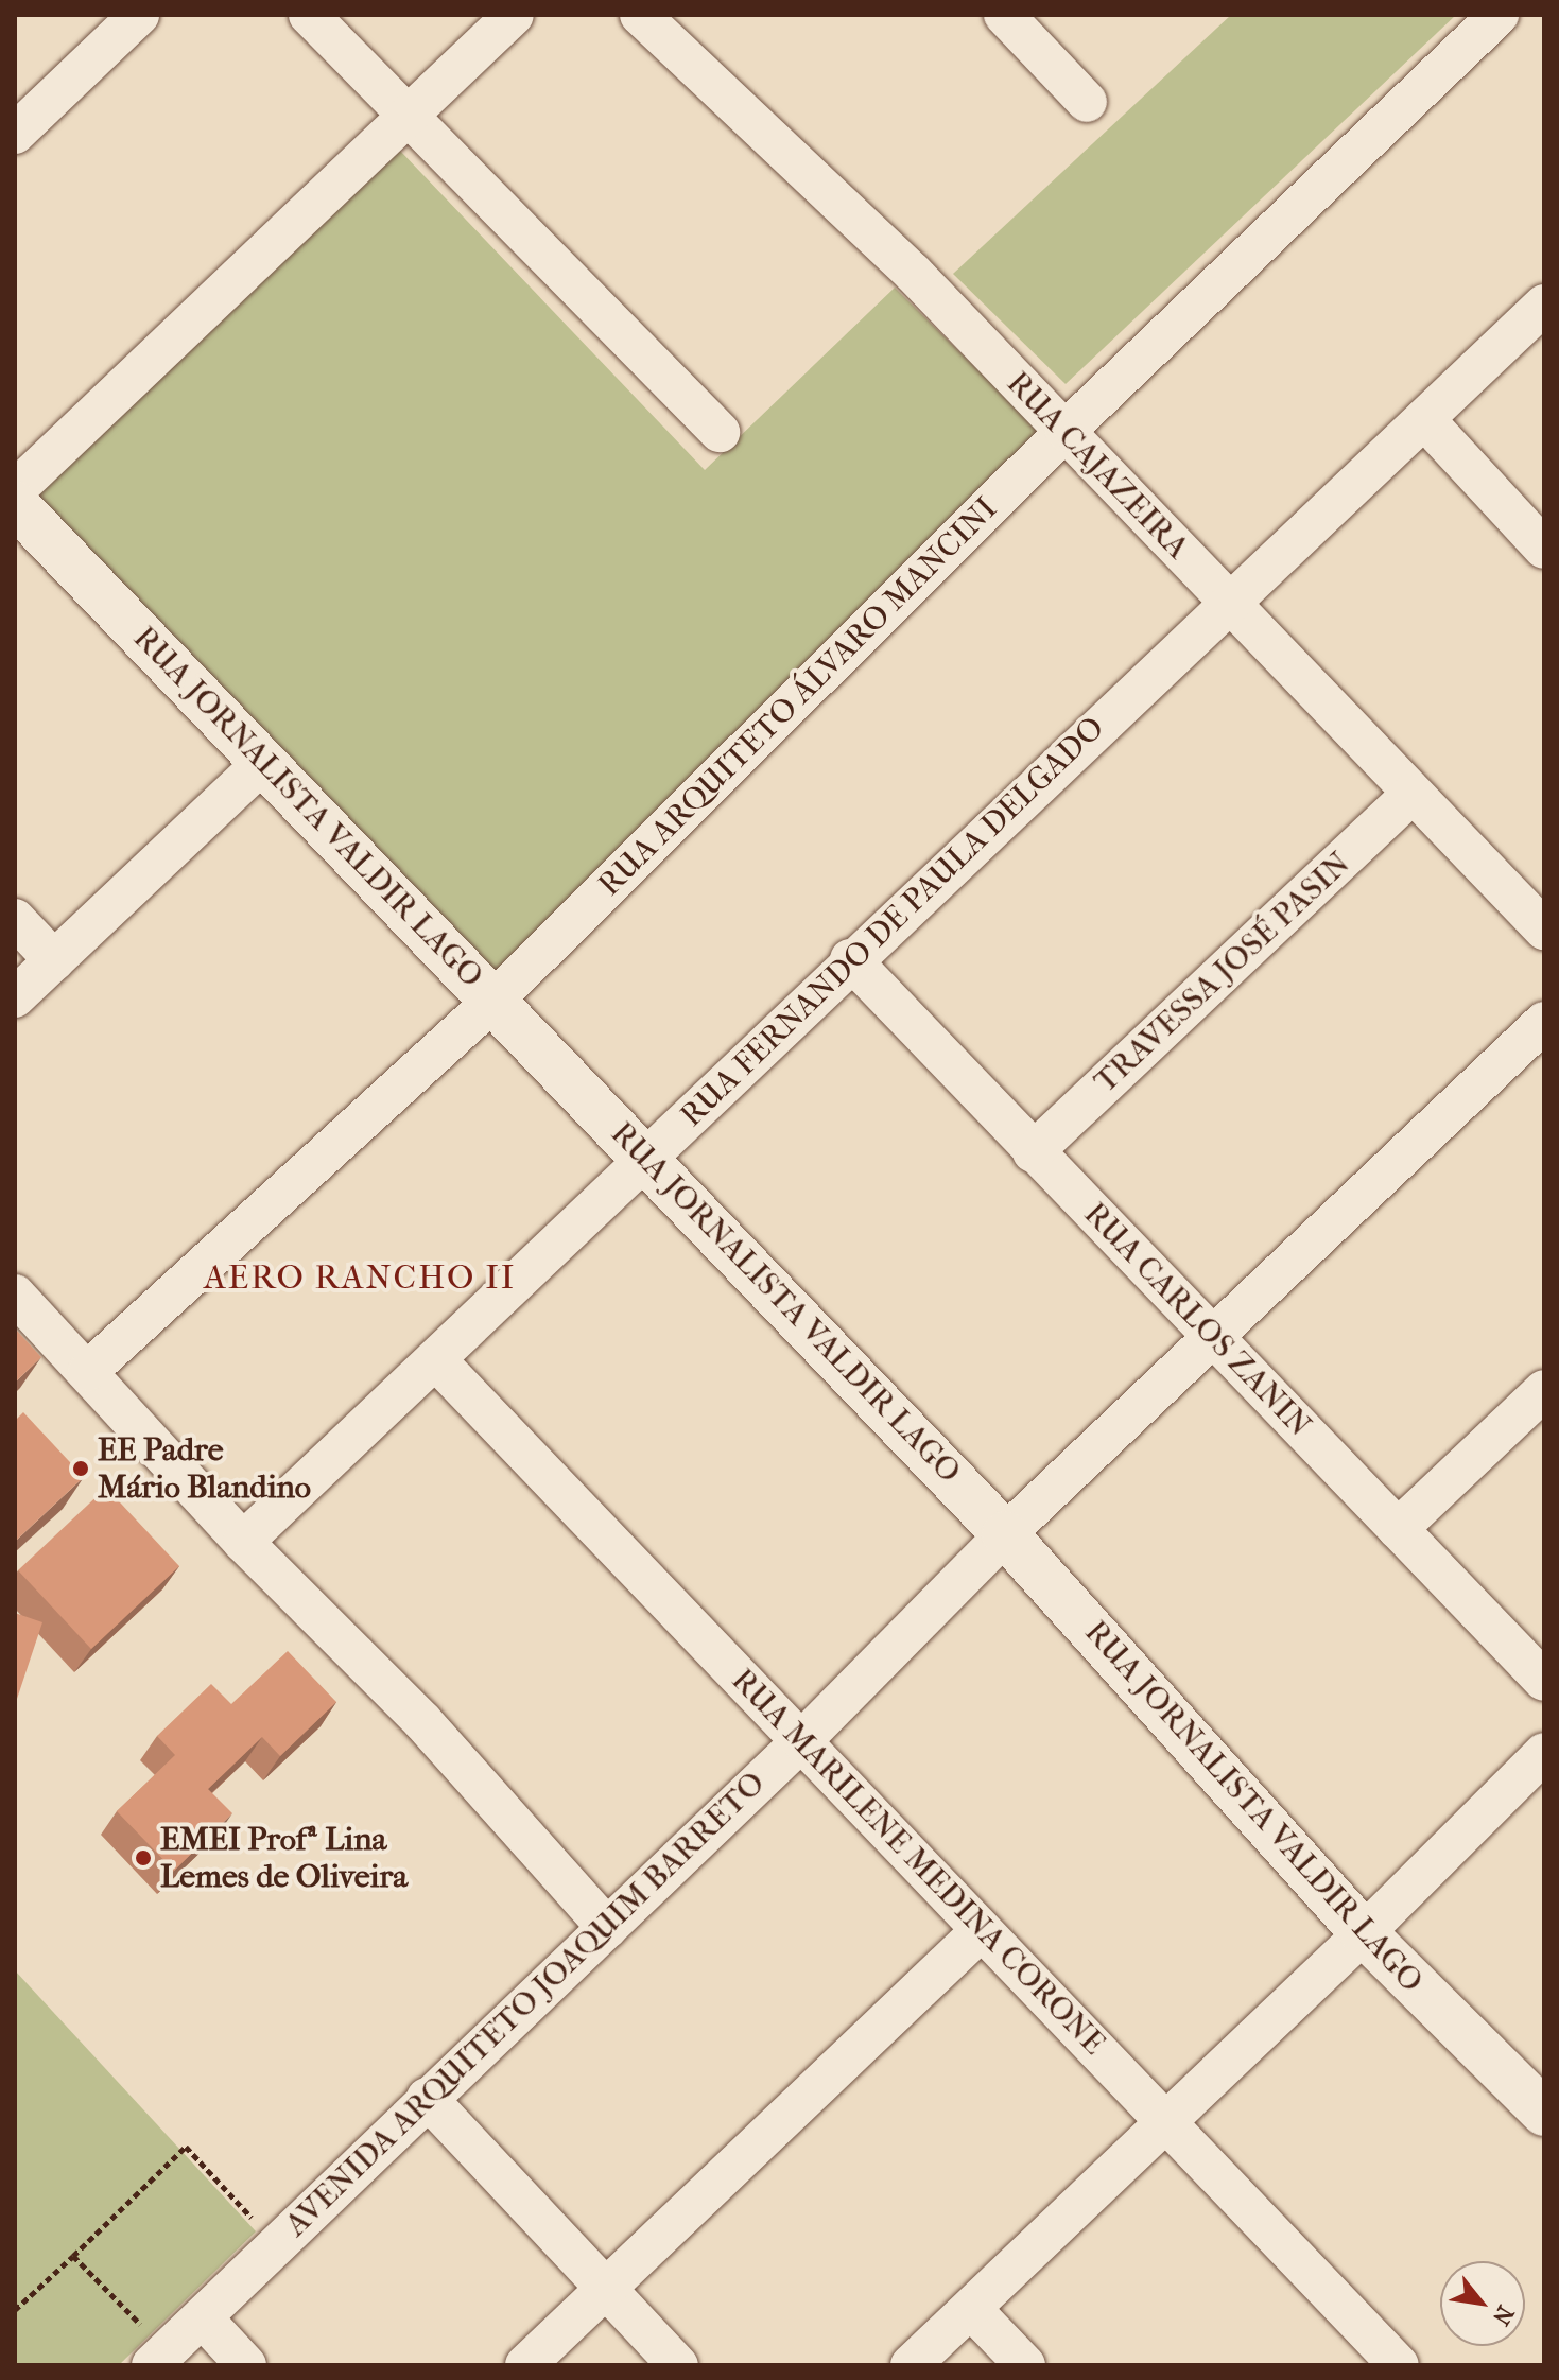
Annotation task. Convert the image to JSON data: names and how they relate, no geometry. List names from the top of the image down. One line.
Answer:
{"streets":{"street":["RUA CAJAZEIRA","RUA ARQUITETO ÁLVARO MANCINI","RUA JORNALISTA VALDIR LAGO","RUA FERNANDO DE PAULA DELGADO","TRAVESSA JOSÉ PASIN","RUA CARLOS ZANIN","RUA MARILENE MEDINA CORONE","AVENIDA ARQUITETO JOAQUIM BARRETO"]},"crossings":[["RUA CAJAZEIRA","RUA ARQUITETO ÁLVARO MANCINI"],["RUA CAJAZEIRA","RUA FERNANDO DE PAULA DELGADO"],["RUA CAJAZEIRA","TRAVESSA JOSÉ PASIN"],["RUA ARQUITETO ÁLVARO MANCINI","RUA JORNALISTA VALDIR LAGO"],["RUA JORNALISTA VALDIR LAGO","RUA FERNANDO DE PAULA DELGADO"],["RUA JORNALISTA VALDIR LAGO","AVENIDA ARQUITETO JOAQUIM BARRETO"],["RUA FERNANDO DE PAULA DELGADO","RUA CARLOS ZANIN"],["RUA FERNANDO DE PAULA DELGADO","RUA MARILENE MEDINA CORONE"],["TRAVESSA JOSÉ PASIN","RUA CARLOS ZANIN"],["RUA CARLOS ZANIN","AVENIDA ARQUITETO JOAQUIM BARRETO"],["RUA MARILENE MEDINA CORONE","AVENIDA ARQUITETO JOAQUIM BARRETO"]],"districts":["AERO RANCHO II"],"places":["EE Padre Mário Blandino","EMEI Profª Lina Lemes de Oliveira"],"north":"bottom right"}
